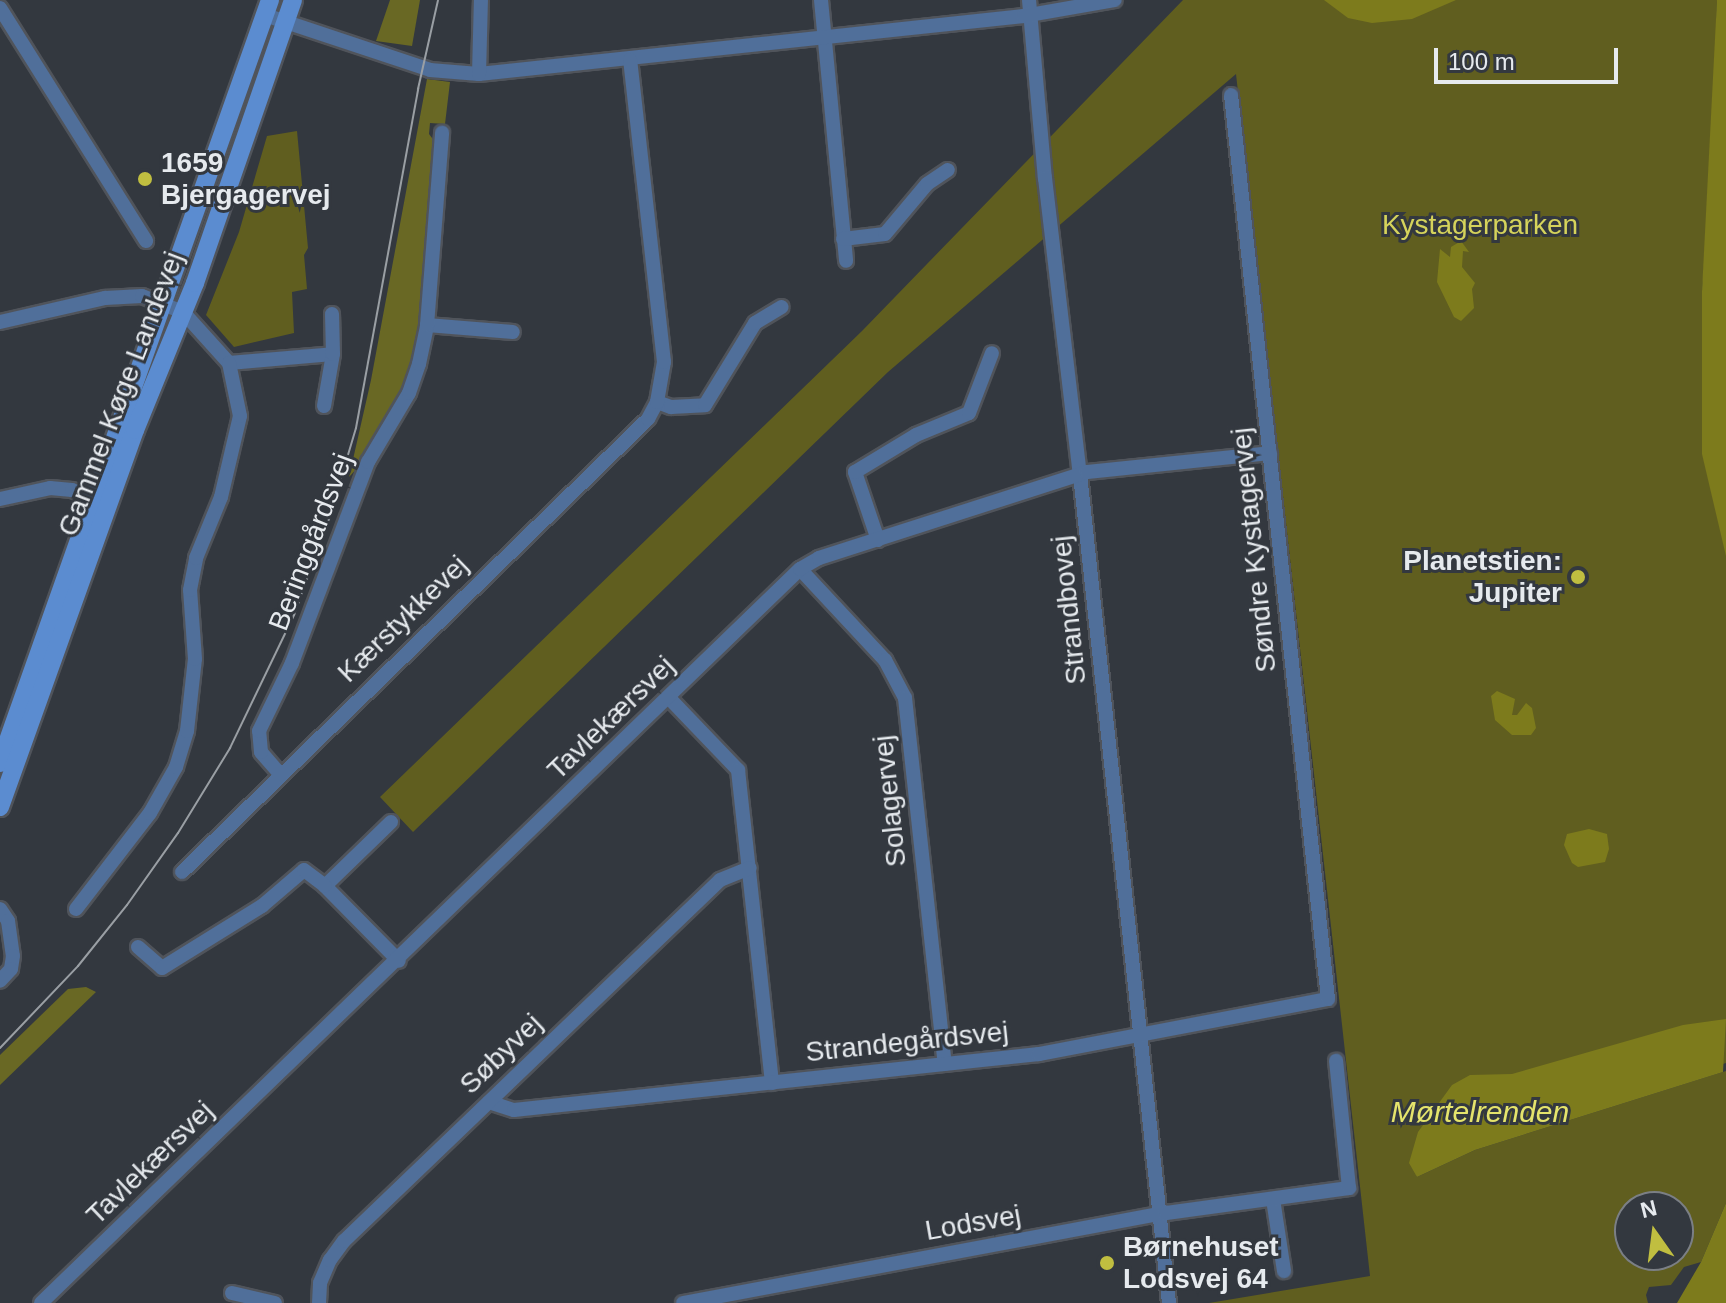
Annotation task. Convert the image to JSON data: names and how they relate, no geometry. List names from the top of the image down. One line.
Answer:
{"streets":{"main road":["Gammel Køge Landevej"],"street":["Beringgårdsvej","Søndre Kystagervej","Strandbovej","Kærstykkevej","Tavlekærsvej","Solagervej","Strandegårdsvej","Søbyvej","Lodsvej"]},"crossings":[["Beringgårdsvej","Kærstykkevej"],["Søndre Kystagervej","Tavlekærsvej"],["Søndre Kystagervej","Strandegårdsvej"],["Strandbovej","Tavlekærsvej"],["Strandbovej","Strandegårdsvej"],["Strandbovej","Lodsvej"],["Tavlekærsvej","Solagervej"],["Solagervej","Strandegårdsvej"],["Strandegårdsvej","Søbyvej"]],"water":["Mørtelrenden"],"parks":["Kystagerparken"],"places":["1659 Bjergagervej","Planetstien: Jupiter","Børnehuset Lodsvej 64"],"scale_bar":"100 m","north":"top"}
